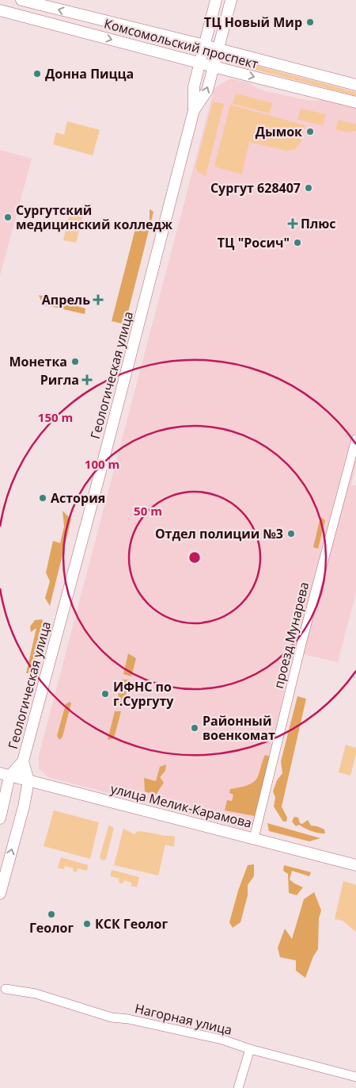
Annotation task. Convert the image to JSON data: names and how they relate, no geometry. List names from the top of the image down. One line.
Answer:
{"streets":{"main road":["Комсомольский проспект","Геологическая улица","улица Мелик-Карамова"],"street":["проезд Мунарева","Нагорная улица"]},"crossings":[["Комсомольский проспект","Геологическая улица"],["Геологическая улица","улица Мелик-Карамова"],["проезд Мунарева","улица Мелик-Карамова"]],"places":{"other":["ТЦ Новый Мир","Донна Пицца","Дымок","Сургут 628407","Сургутский медицинский колледж","ТЦ \"Росич\"","Монетка","Астория","Отдел полиции №3","ИФНС по г.Сургуту","Районный военкомат","Геолог","КСК Геолог"],"health":["Плюс","Апрель","Ригла"]},"rings":["150 m","100 m","50 m"]}
